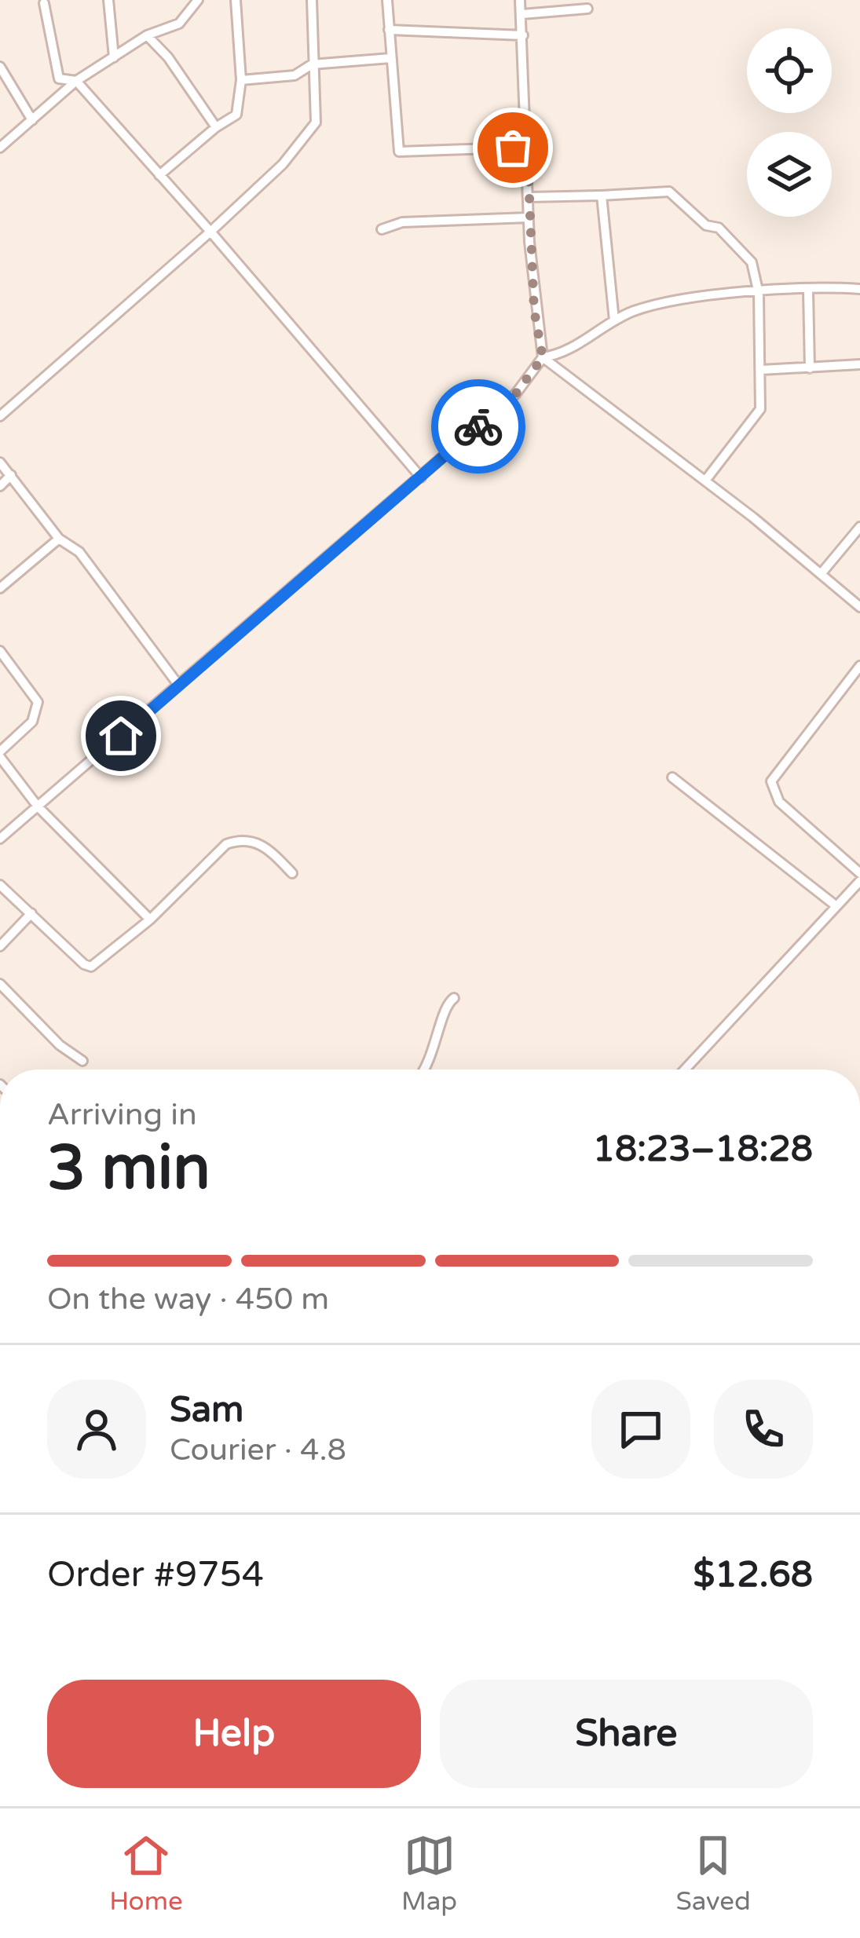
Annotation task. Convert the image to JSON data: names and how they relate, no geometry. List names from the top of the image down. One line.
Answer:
{"page":{"heading":["3 min","Arriving in","18:23–18:28"],"panel":["Sam","Courier · 4.8","Order #9754","$12.68"],"bar":"On the way · 450 m","buttons":["Help","Share"],"tabs":["Home","Map","Saved"]}}
